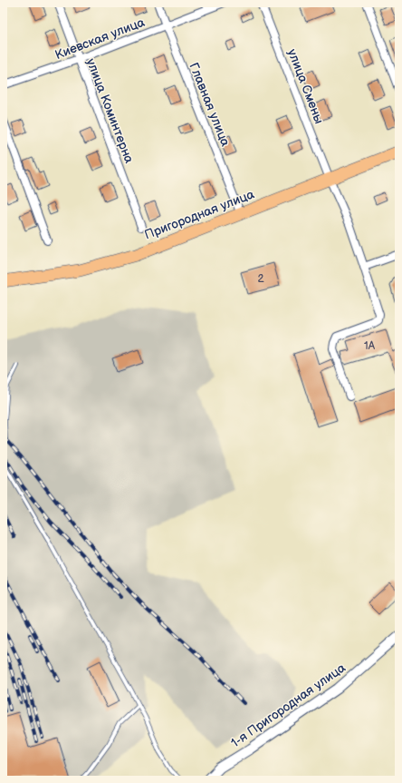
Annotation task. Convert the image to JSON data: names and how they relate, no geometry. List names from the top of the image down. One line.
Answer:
{"streets":{"highway":["Пригородная улица"],"street":["Киевская улица","улица Смены","Главная улица","улица Коминтерна","1-я Пригородная улица"]},"crossings":[["Киевская улица","Главная улица"],["Киевская улица","улица Коминтерна"],["улица Смены","Пригородная улица"],["Главная улица","Пригородная улица"]],"house_numbers":["2","1А"]}
